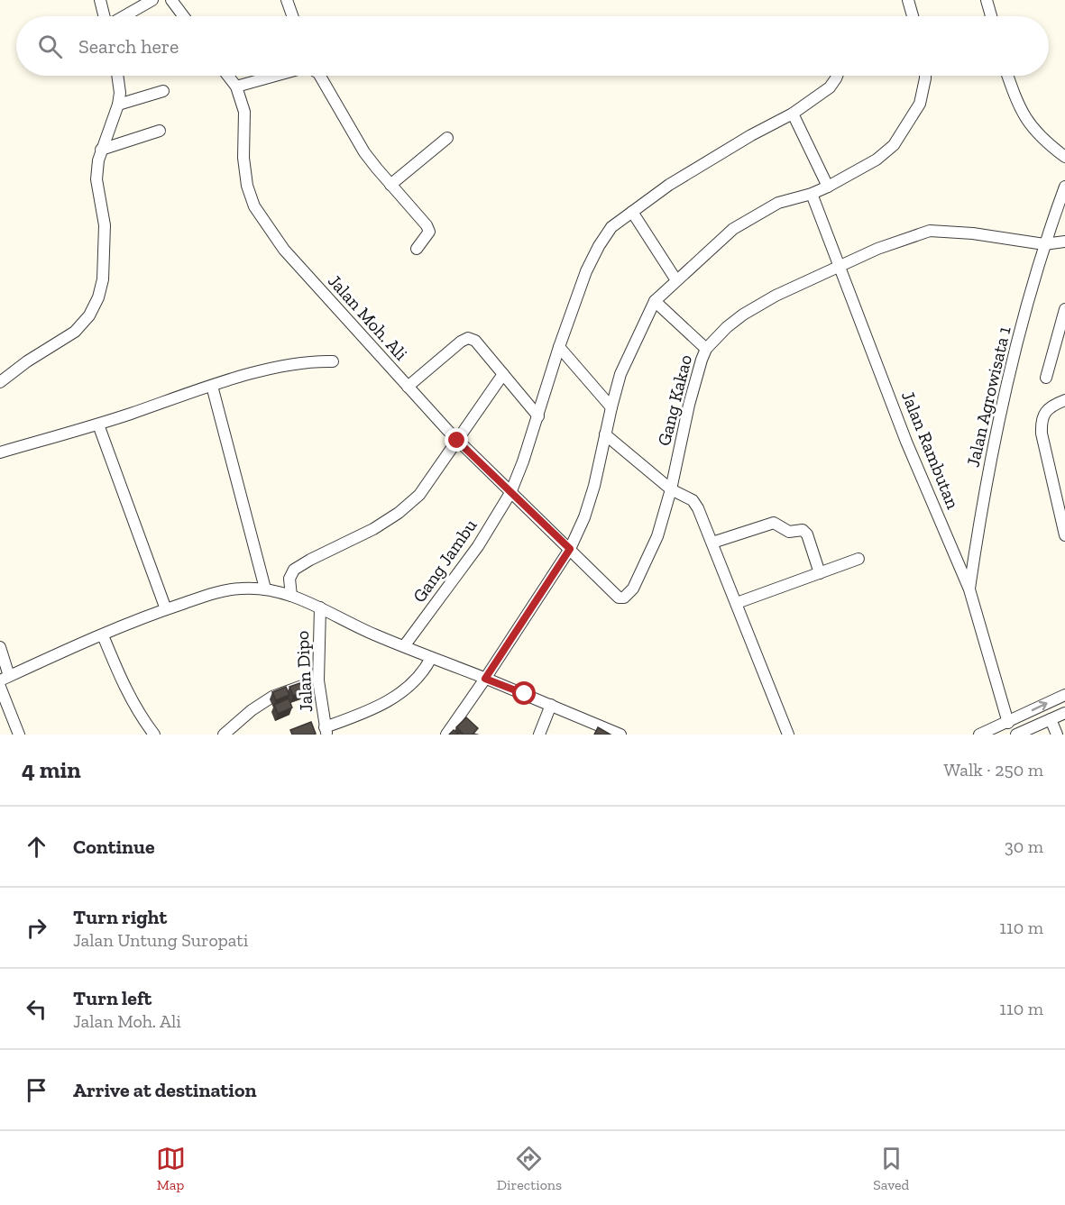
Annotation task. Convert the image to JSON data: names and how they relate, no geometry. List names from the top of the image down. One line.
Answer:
{"streets":{"street":["Jalan Moh. Ali","Jalan Agrowisata 1","Gang Kakao","Jalan Rambutan","Gang Jambu","Jalan Dipo"]},"crossings":[["Jalan Moh. Ali","Gang Kakao"],["Jalan Moh. Ali","Gang Jambu"],["Jalan Agrowisata 1","Gang Kakao"],["Jalan Agrowisata 1","Jalan Rambutan"],["Gang Kakao","Jalan Rambutan"]],"page":{"search":"Search here","heading":["4 min","Walk · 250 m"],"list":[["Continue","30 m"],["Turn right","Jalan Untung Suropati","110 m"],["Turn left","Jalan Moh. Ali","110 m"],"Arrive at destination"],"nav":["Map","Directions","Saved"]}}
